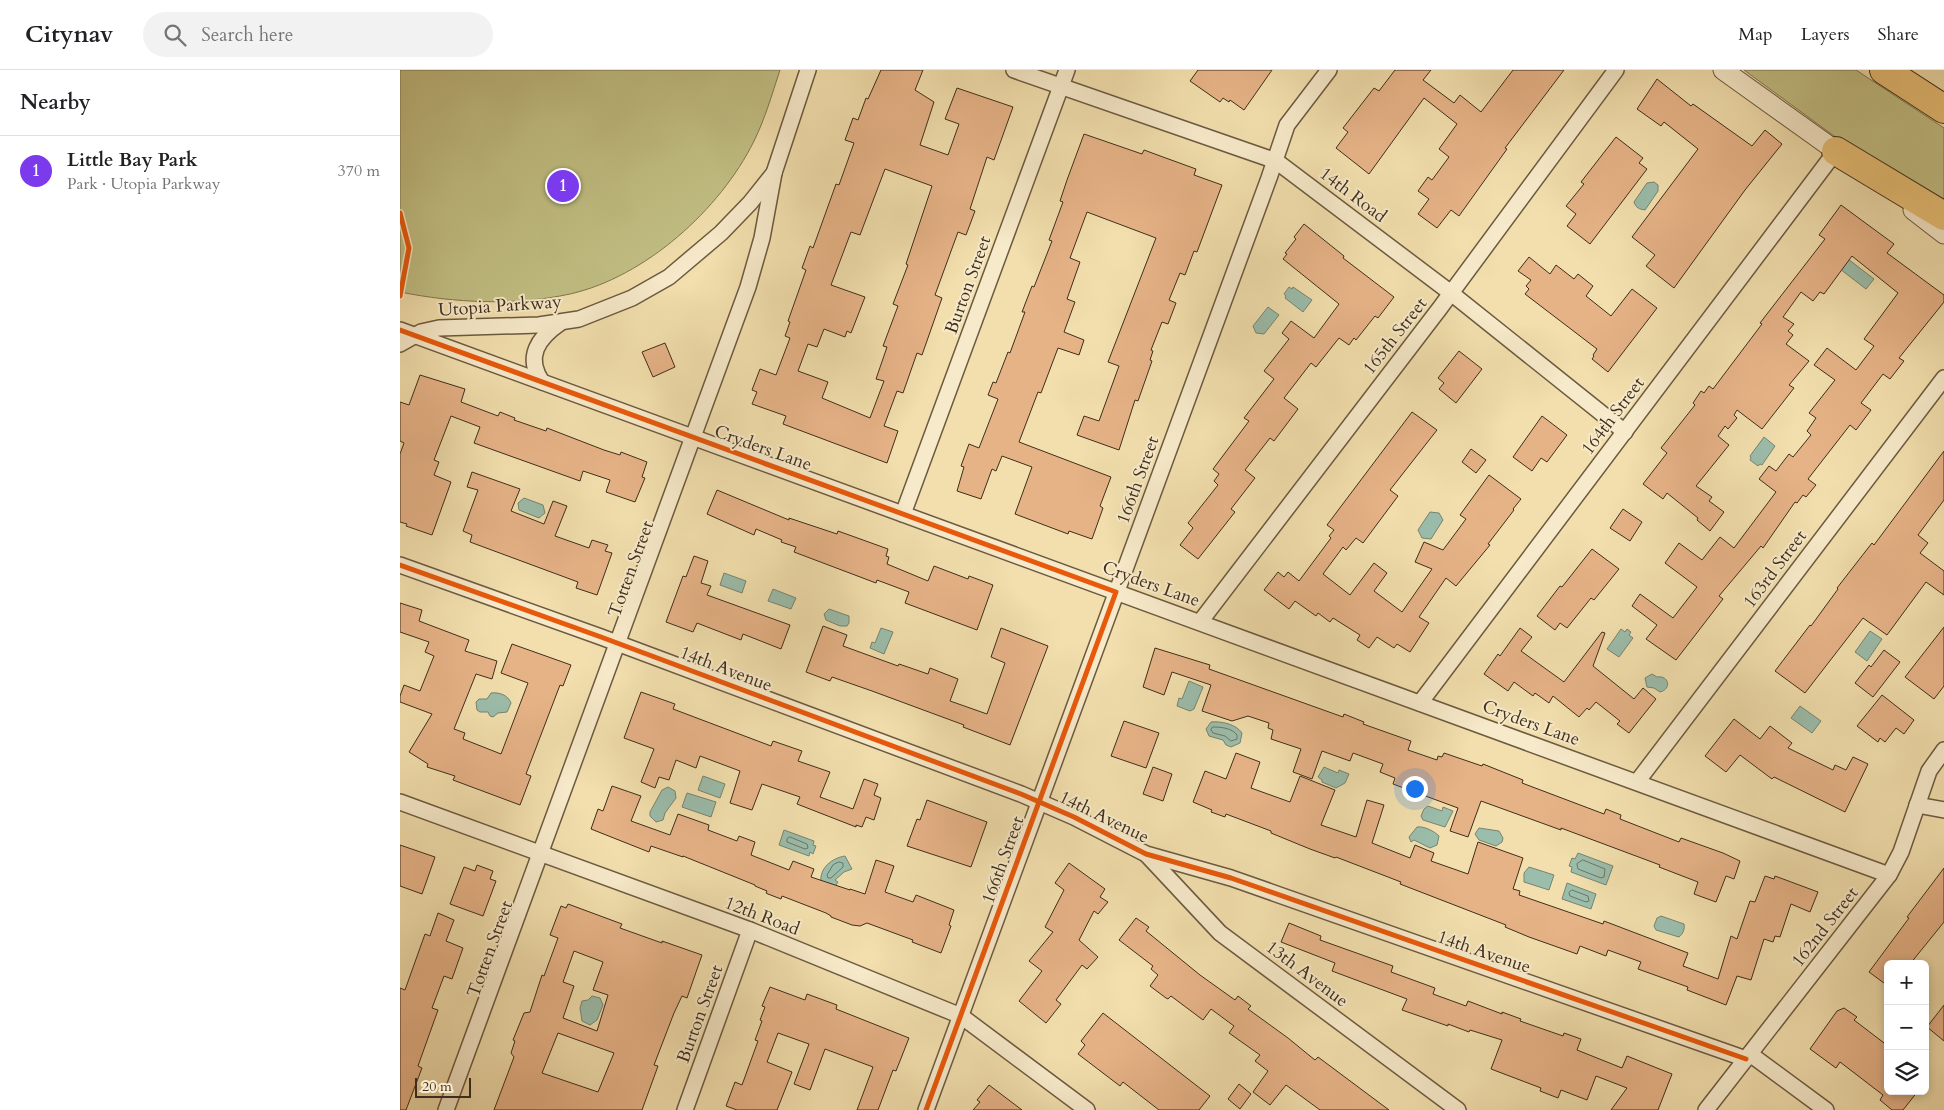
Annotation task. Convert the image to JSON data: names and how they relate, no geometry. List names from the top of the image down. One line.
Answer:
{"streets":{"street":["14th Road","Burton Street","Utopia Parkway","165th Street","164th Street","Cryders Lane","166th Street","Totten Street","163rd Street","14th Avenue","12th Road","162nd Street","13th Avenue"]},"crossings":[["14th Road","Burton Street"],["14th Road","165th Street"],["14th Road","164th Street"],["14th Road","166th Street"],["Burton Street","Cryders Lane"],["Burton Street","12th Road"],["Utopia Parkway","Cryders Lane"],["Utopia Parkway","Totten Street"],["165th Street","Cryders Lane"],["164th Street","Cryders Lane"],["Cryders Lane","166th Street"],["Cryders Lane","Totten Street"],["Cryders Lane","163rd Street"],["Cryders Lane","162nd Street"],["166th Street","14th Avenue"],["166th Street","12th Road"],["Totten Street","14th Avenue"],["Totten Street","12th Road"],["14th Avenue","162nd Street"],["14th Avenue","13th Avenue"]],"scale_bar":"20 m","page":{"header":"Citynav","search":"Search here","nav":["Map","Layers","Share"],"heading":"Nearby","list":[{"mark":"1","name":"Little Bay Park","note":"Park · Utopia Parkway","value":"370 m"}],"pins":"1","map_buttons":["+","−"],"scale":"20 m"}}
